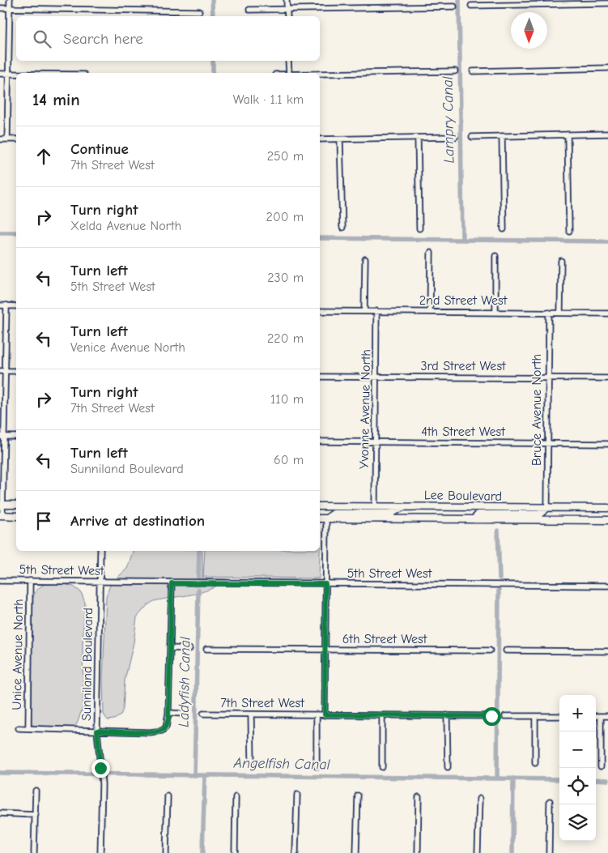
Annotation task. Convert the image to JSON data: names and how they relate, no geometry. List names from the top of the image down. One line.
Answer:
{"streets":{"main road":["Lee Boulevard"],"street":["2nd Street West","3rd Street West","Yvonne Avenue North","Bruce Avenue North","4th Street West","5th Street West","6th Street West","Unice Avenue North","Sunniland Boulevard","7th Street West"]},"crossings":[["2nd Street West","Yvonne Avenue North"],["2nd Street West","Bruce Avenue North"],["3rd Street West","Yvonne Avenue North"],["3rd Street West","Bruce Avenue North"],["Yvonne Avenue North","4th Street West"],["Yvonne Avenue North","Lee Boulevard"],["Bruce Avenue North","4th Street West"],["Bruce Avenue North","Lee Boulevard"],["5th Street West","Unice Avenue North"],["5th Street West","Sunniland Boulevard"]],"water":["Lampry Canal","Ladyfish Canal","Angelfish Canal"],"north":"bottom","page":{"search":"Search here","heading":["14 min","Walk · 1.1 km"],"list":[["Continue","7th Street West","250 m"],["Turn right","Xelda Avenue North","200 m"],["Turn left","5th Street West","230 m"],["Turn left","Venice Avenue North","220 m"],["Turn right","7th Street West","110 m"],["Turn left","Sunniland Boulevard","60 m"],"Arrive at destination"],"map_buttons":["+","−"]}}
